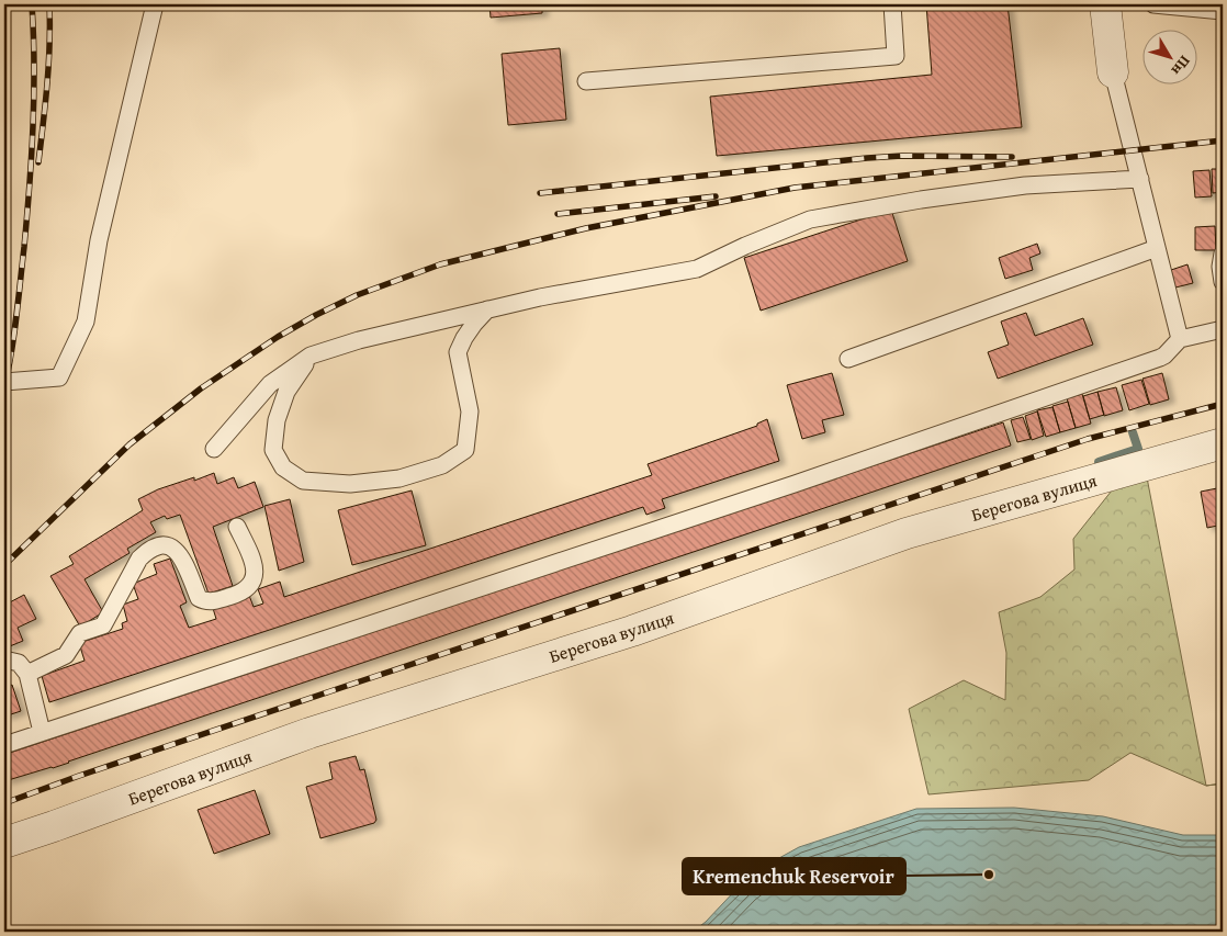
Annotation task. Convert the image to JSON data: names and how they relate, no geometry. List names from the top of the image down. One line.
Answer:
{"streets":{"street":["Берегова вулиця"]},"places":["Kremenchuk Reservoir"],"north":"bottom right"}
